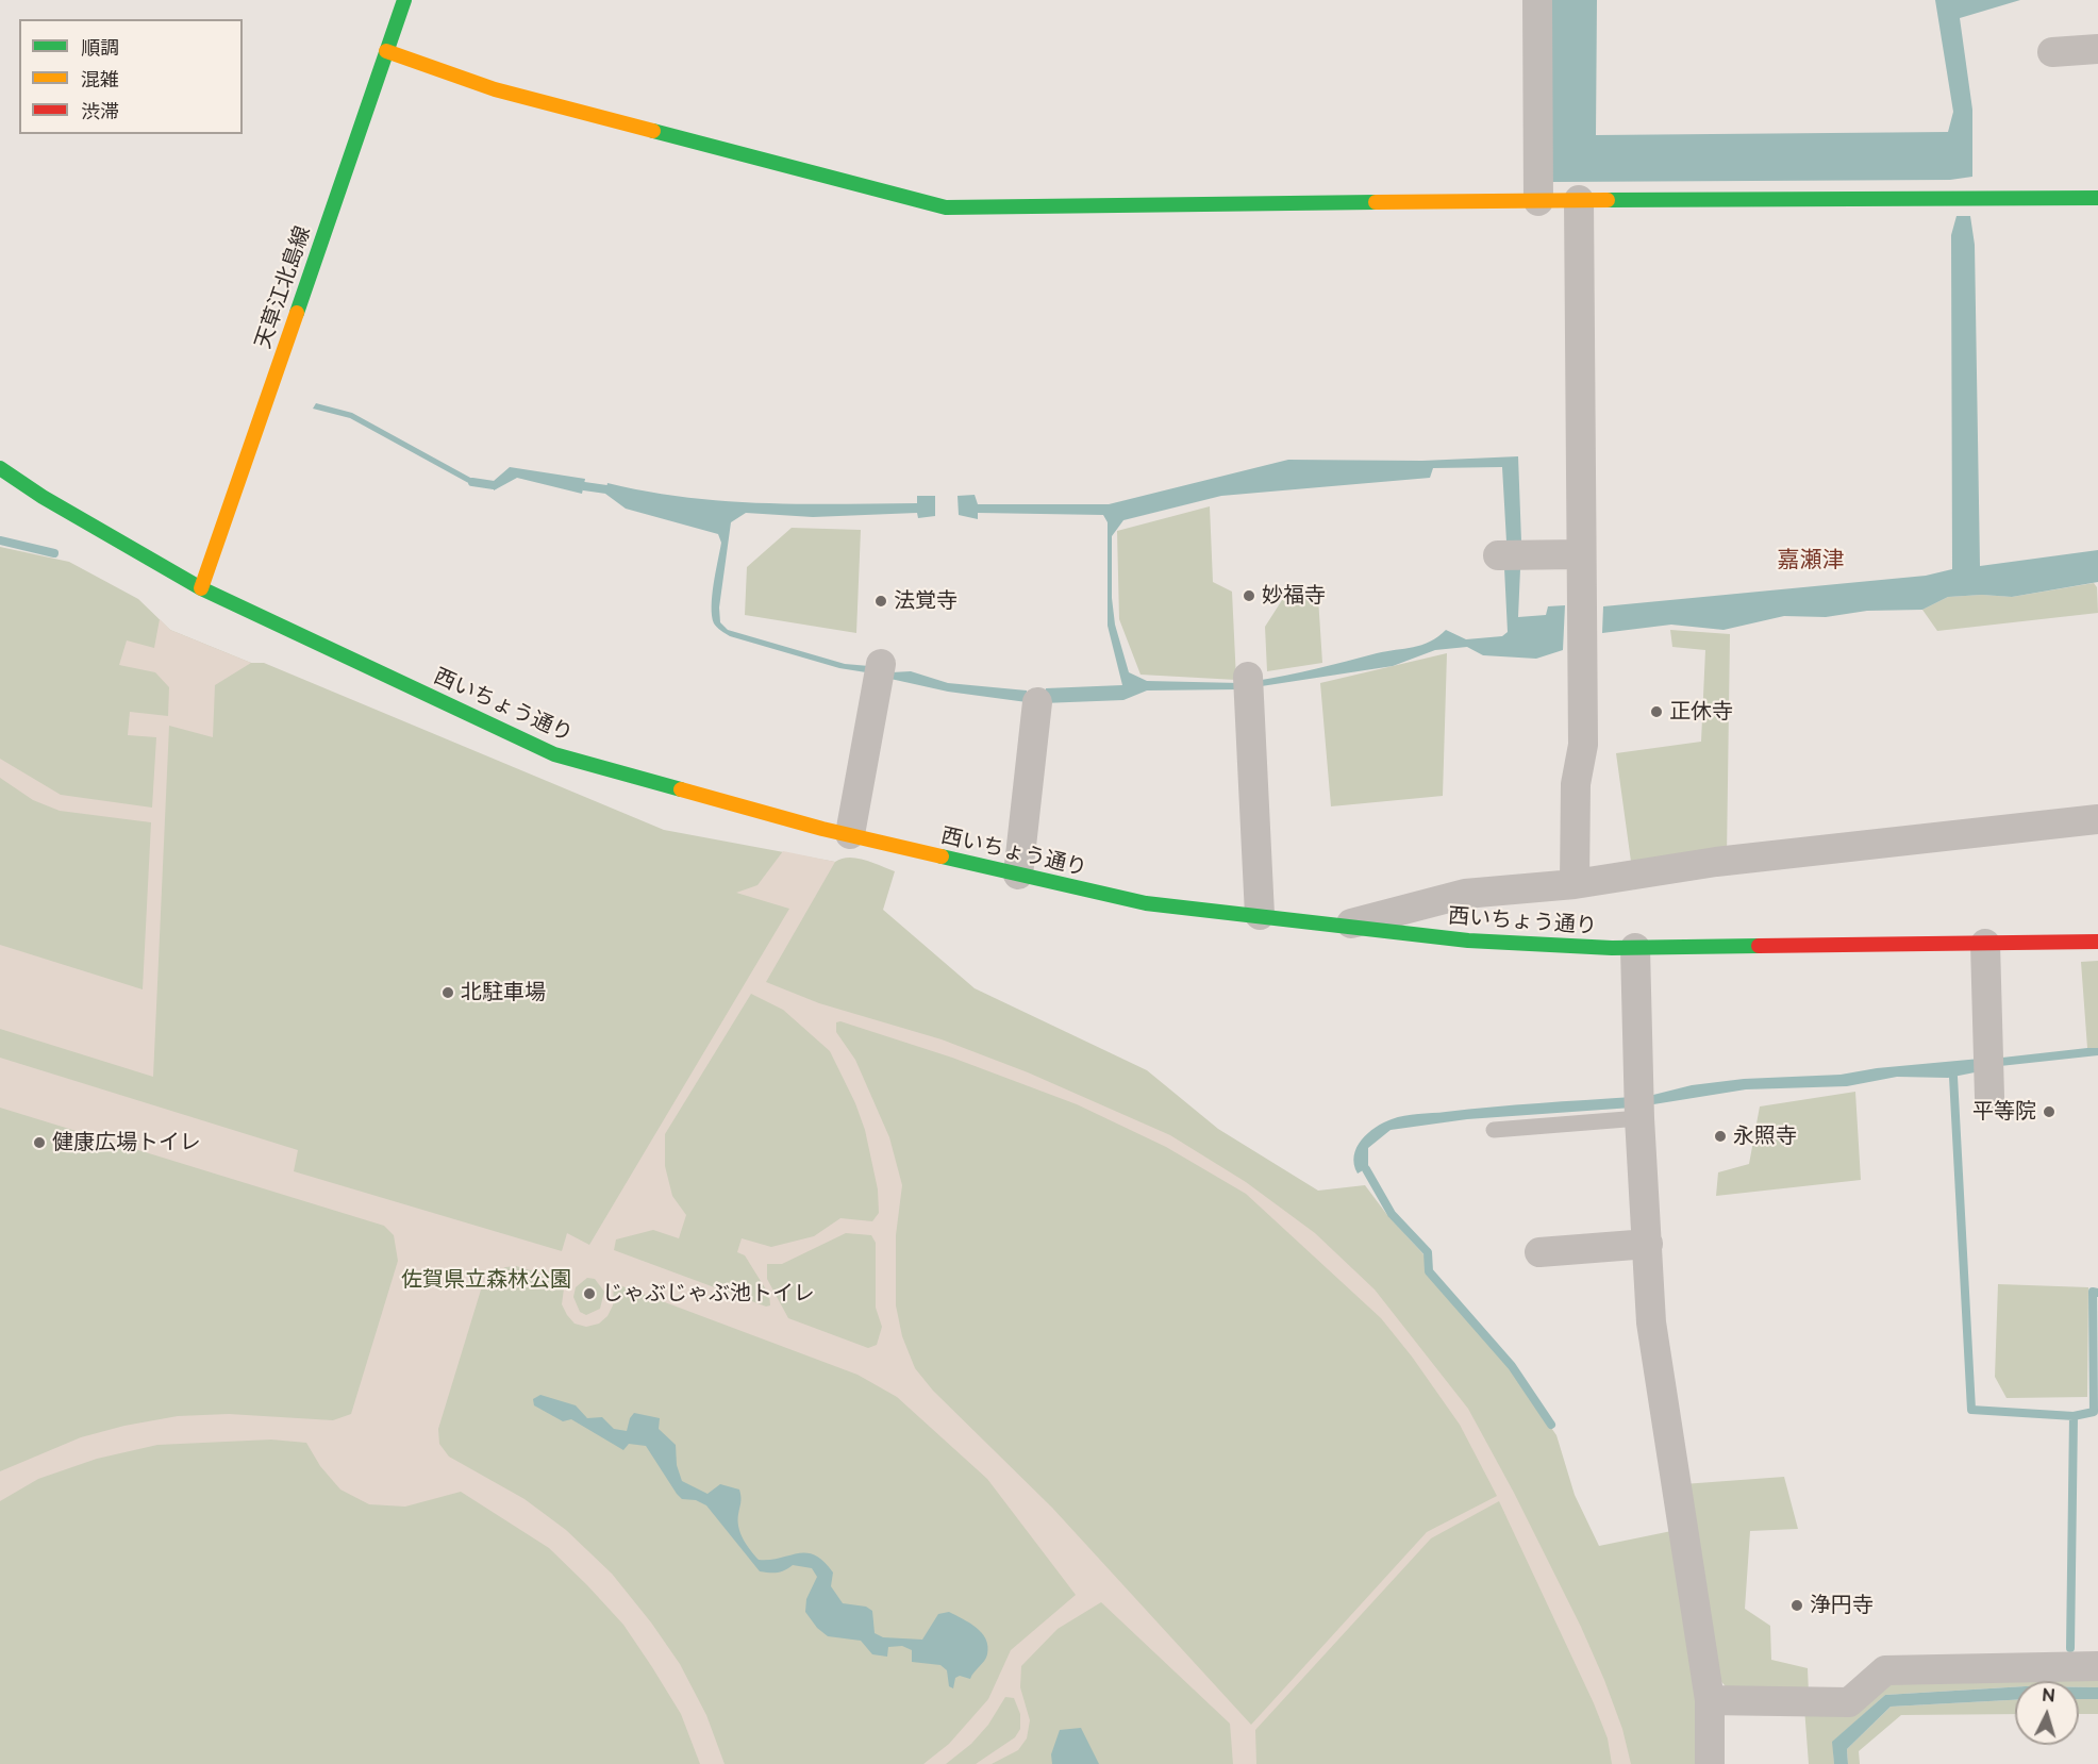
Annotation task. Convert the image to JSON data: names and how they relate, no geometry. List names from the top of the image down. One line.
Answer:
{"streets":{"main road":["天草江北島線","西いちょう通り"]},"crossings":[["天草江北島線","西いちょう通り"]],"districts":["嘉瀬津"],"parks":["佐賀県立森林公園"],"places":["妙福寺","法覚寺","正休寺","北駐車場","平等院","永照寺","健康広場トイレ","じゃぶじゃぶ池トイレ","浄円寺"],"legend":["順調","混雑","渋滞"],"north":"top"}
